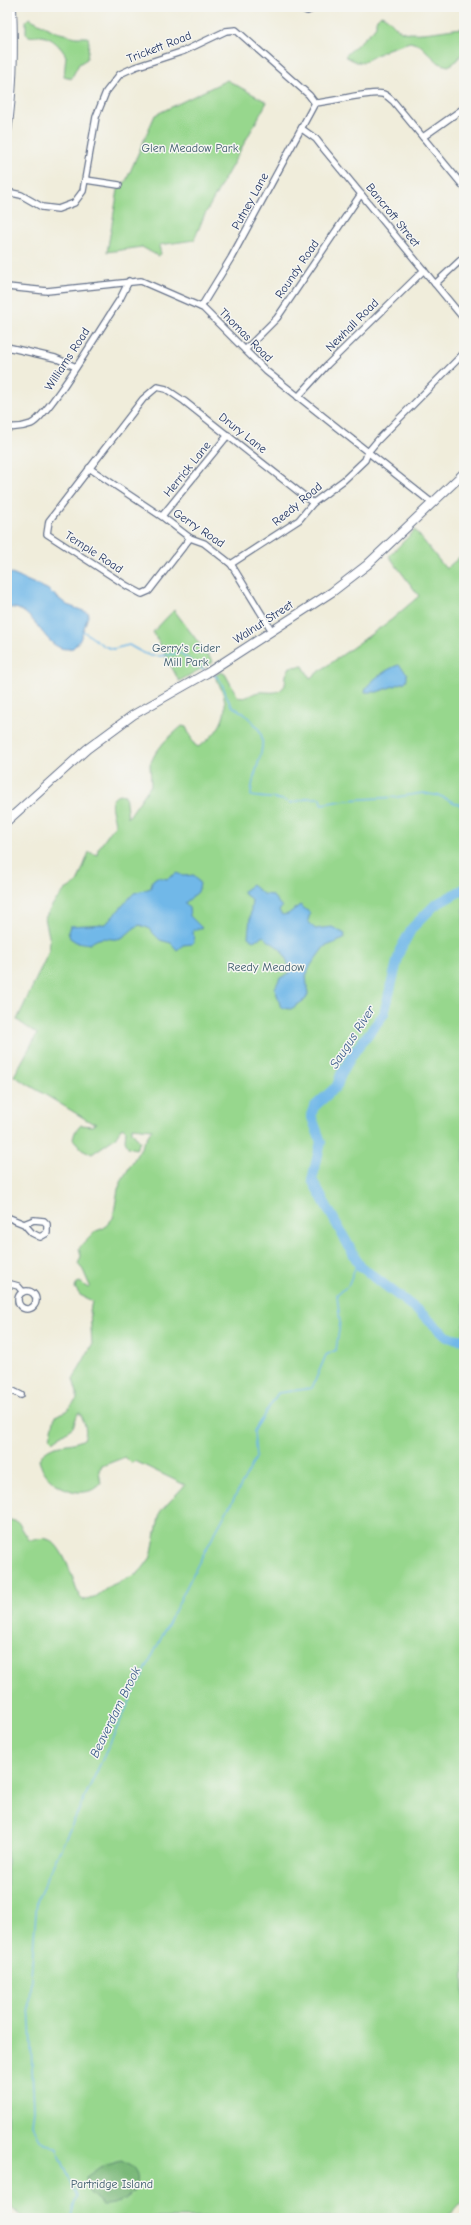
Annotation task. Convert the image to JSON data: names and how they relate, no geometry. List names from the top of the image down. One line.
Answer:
{"streets":{"main road":["Walnut Street"],"street":["Trickett Road","Putney Lane","Bancroft Street","Roundy Road","Newhall Road","Thomas Road","Williams Road","Drury Lane","Herrick Lane","Reedy Road","Gerry Road","Temple Road"]},"crossings":[["Trickett Road","Putney Lane"],["Putney Lane","Bancroft Street"],["Putney Lane","Thomas Road"],["Bancroft Street","Roundy Road"],["Bancroft Street","Newhall Road"],["Roundy Road","Thomas Road"],["Newhall Road","Thomas Road"],["Thomas Road","Williams Road"],["Thomas Road","Reedy Road"],["Thomas Road","Walnut Street"],["Drury Lane","Herrick Lane"],["Drury Lane","Reedy Road"],["Drury Lane","Temple Road"],["Herrick Lane","Gerry Road"],["Reedy Road","Gerry Road"],["Gerry Road","Temple Road"],["Gerry Road","Walnut Street"]],"water":["Saugus River","Beaverdam Brook"],"parks":["Glen Meadow Park","Gerry's Cider Mill Park","Reedy Meadow","Partridge Island"]}
